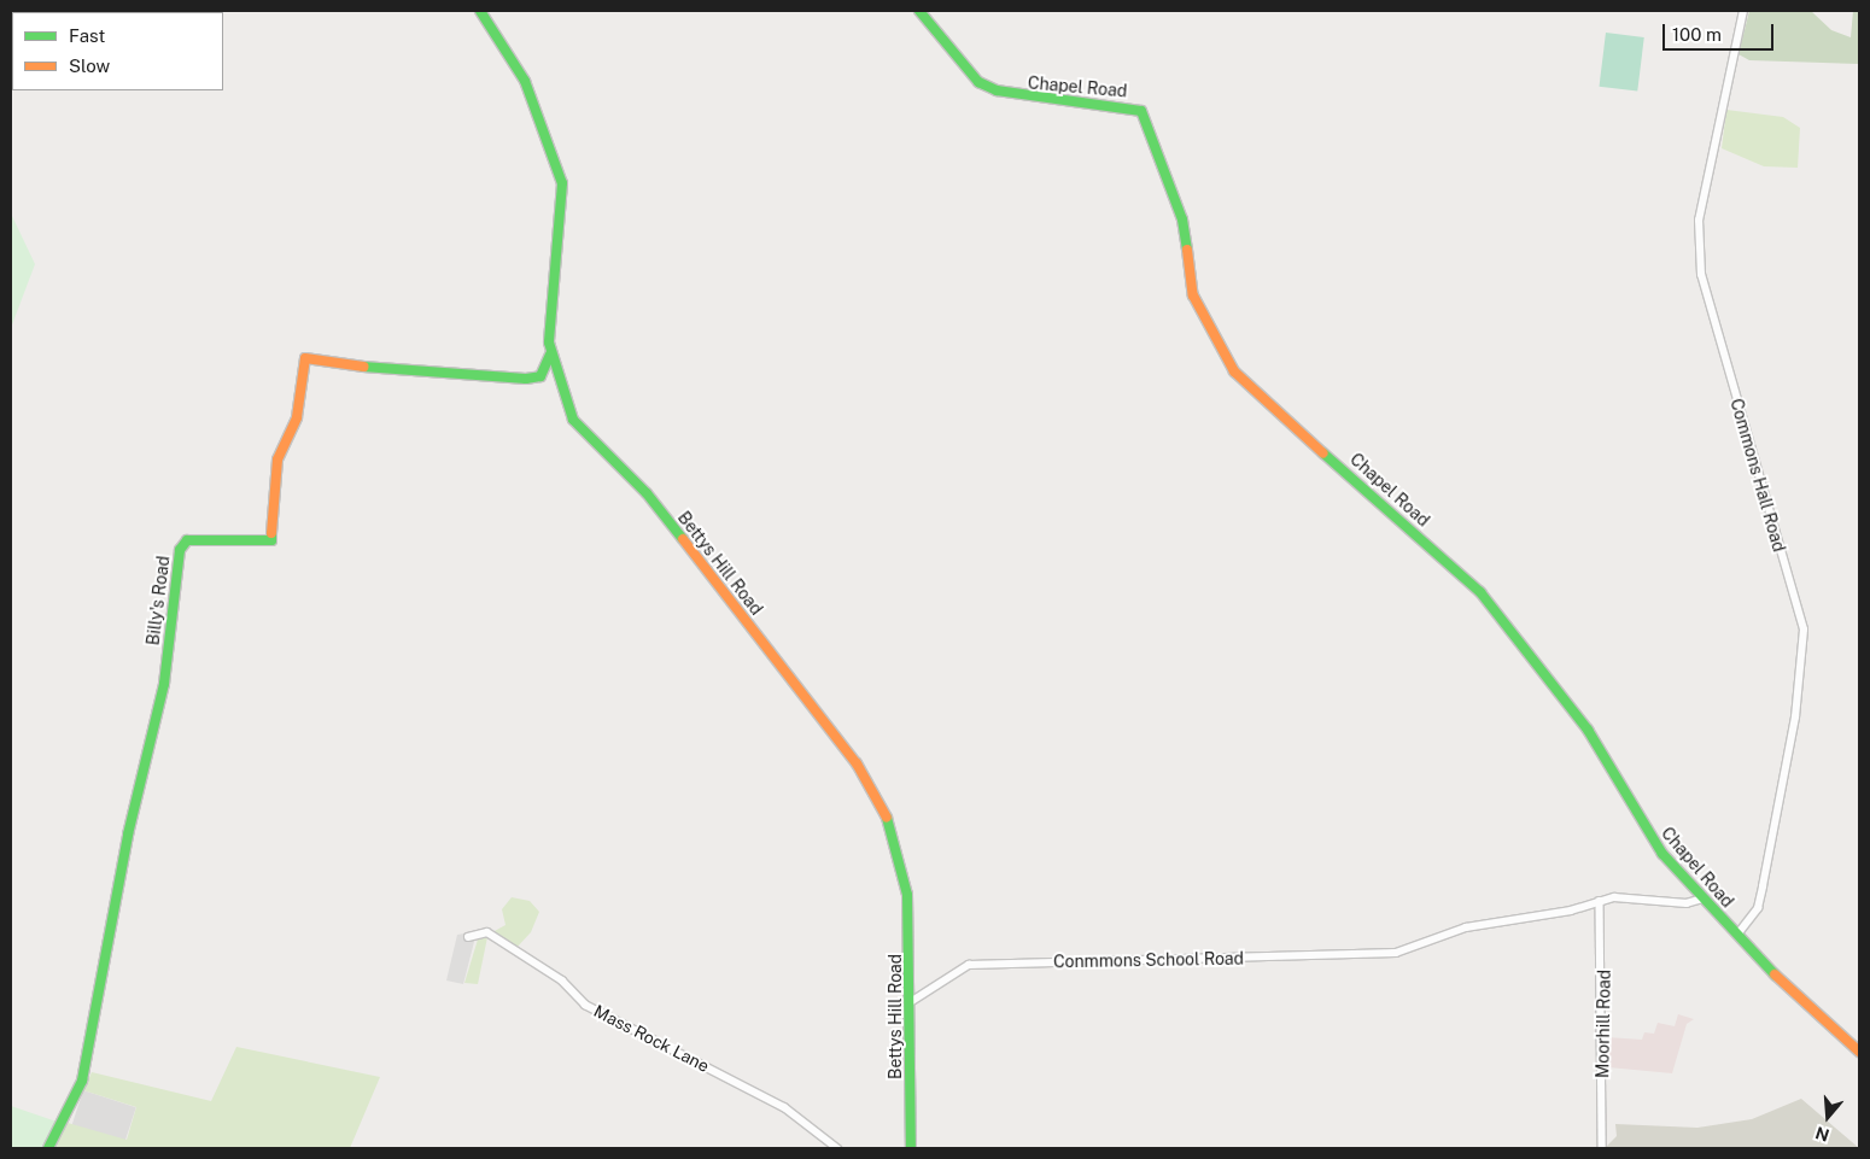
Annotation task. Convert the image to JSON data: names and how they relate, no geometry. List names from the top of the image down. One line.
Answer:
{"streets":{"street":["Chapel Road","Commons Hall Road","Bettys Hill Road","Billy's Road","Conmmons School Road","Moorhill Road","Mass Rock Lane"]},"crossings":[["Chapel Road","Commons Hall Road"],["Chapel Road","Conmmons School Road"],["Bettys Hill Road","Billy's Road"],["Bettys Hill Road","Conmmons School Road"],["Conmmons School Road","Moorhill Road"]],"legend":["Fast","Slow"],"scale_bar":"100 m","north":"bottom"}
